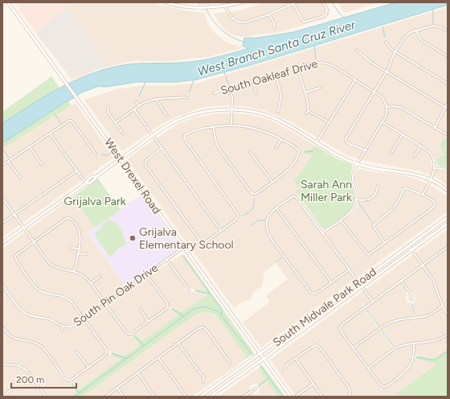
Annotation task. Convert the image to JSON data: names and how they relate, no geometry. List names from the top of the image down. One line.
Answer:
{"streets":{"street":["South Oakleaf Drive","West Drexel Road","South Pin Oak Drive","South Midvale Park Road"]},"crossings":[["West Drexel Road","South Pin Oak Drive"],["West Drexel Road","South Midvale Park Road"]],"water":["West Branch Santa Cruz River"],"parks":["Sarah Ann Miller Park","Grijalva Park"],"places":["Grijalva Elementary School"],"scale_bar":"200 m"}
